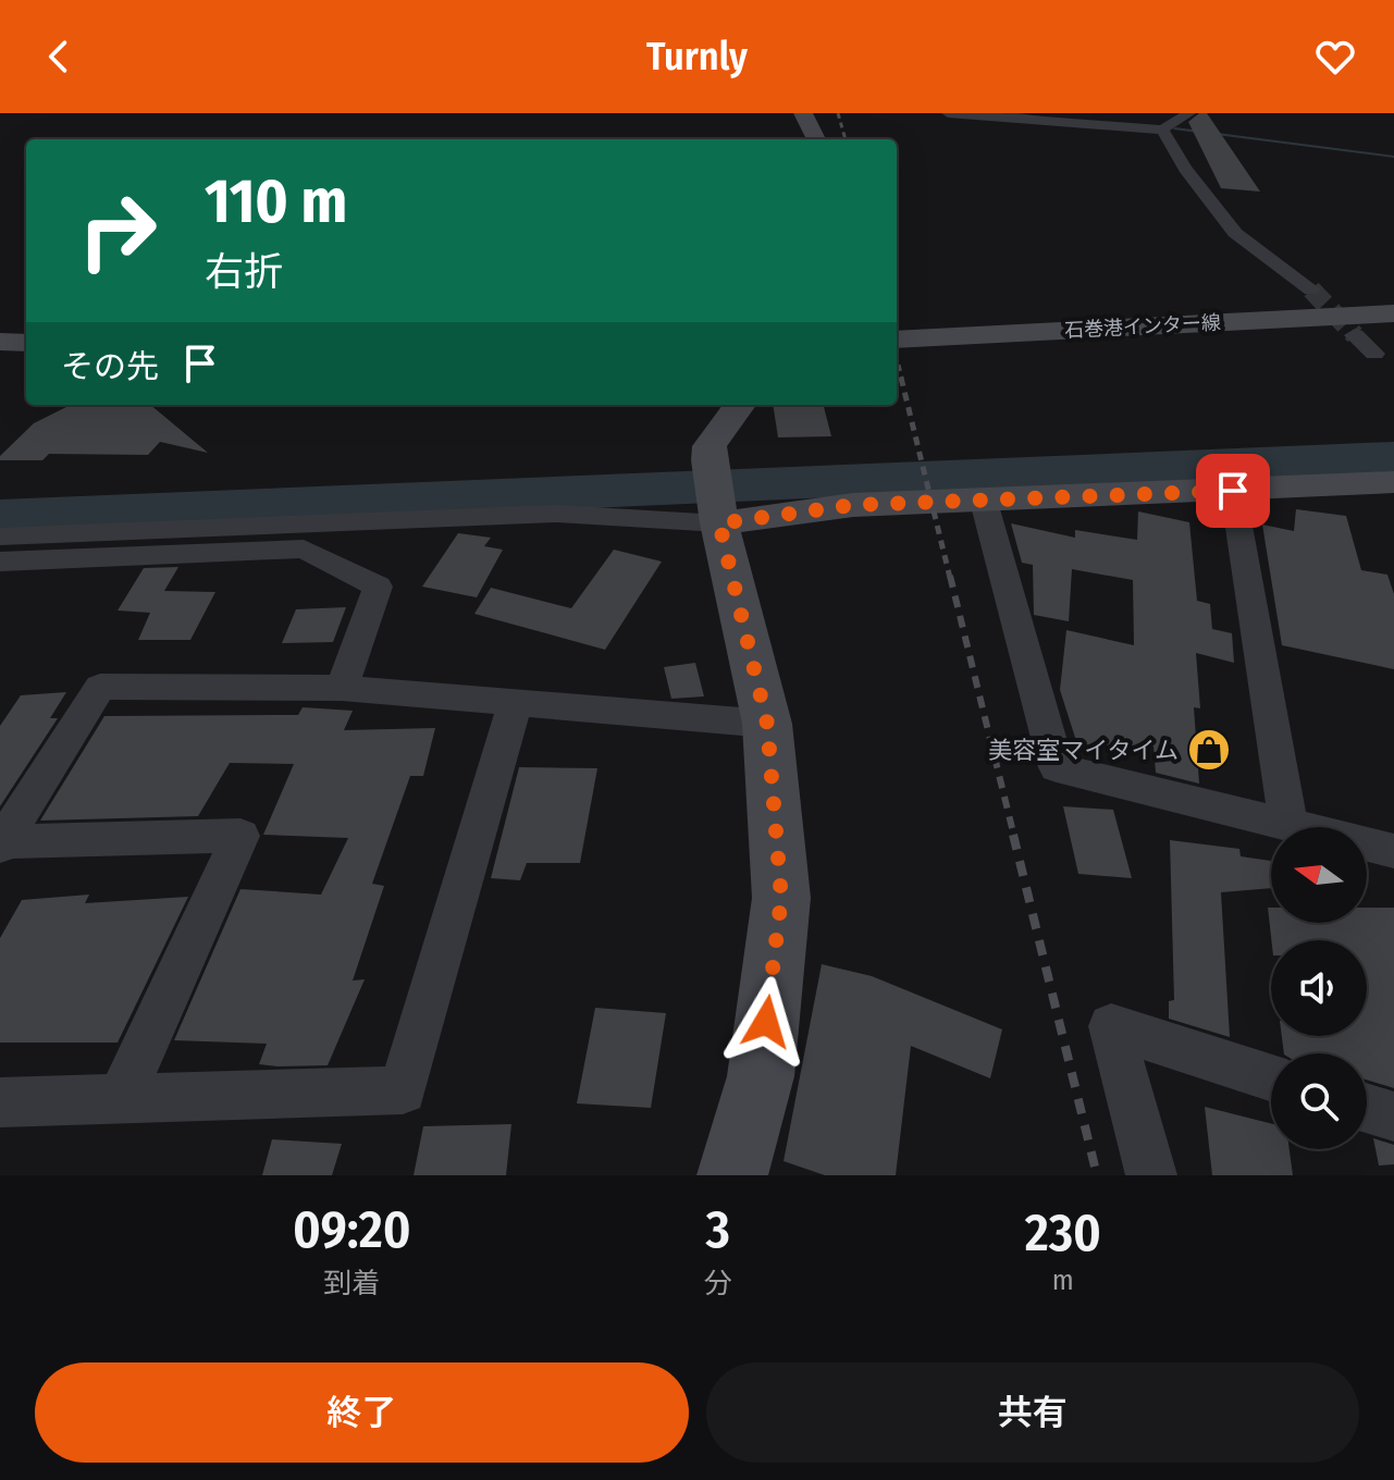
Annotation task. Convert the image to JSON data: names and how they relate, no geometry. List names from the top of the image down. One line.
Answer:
{"streets":{"street":["石巻港インター線"]},"places":{"shop":["美容室マイタイム"]},"north":"left","page":{"header":"Turnly","turn":["110 m","右折"],"then":"その先","eta":["09:20","到着","3","分","230","m"],"buttons":["終了","共有"]}}
